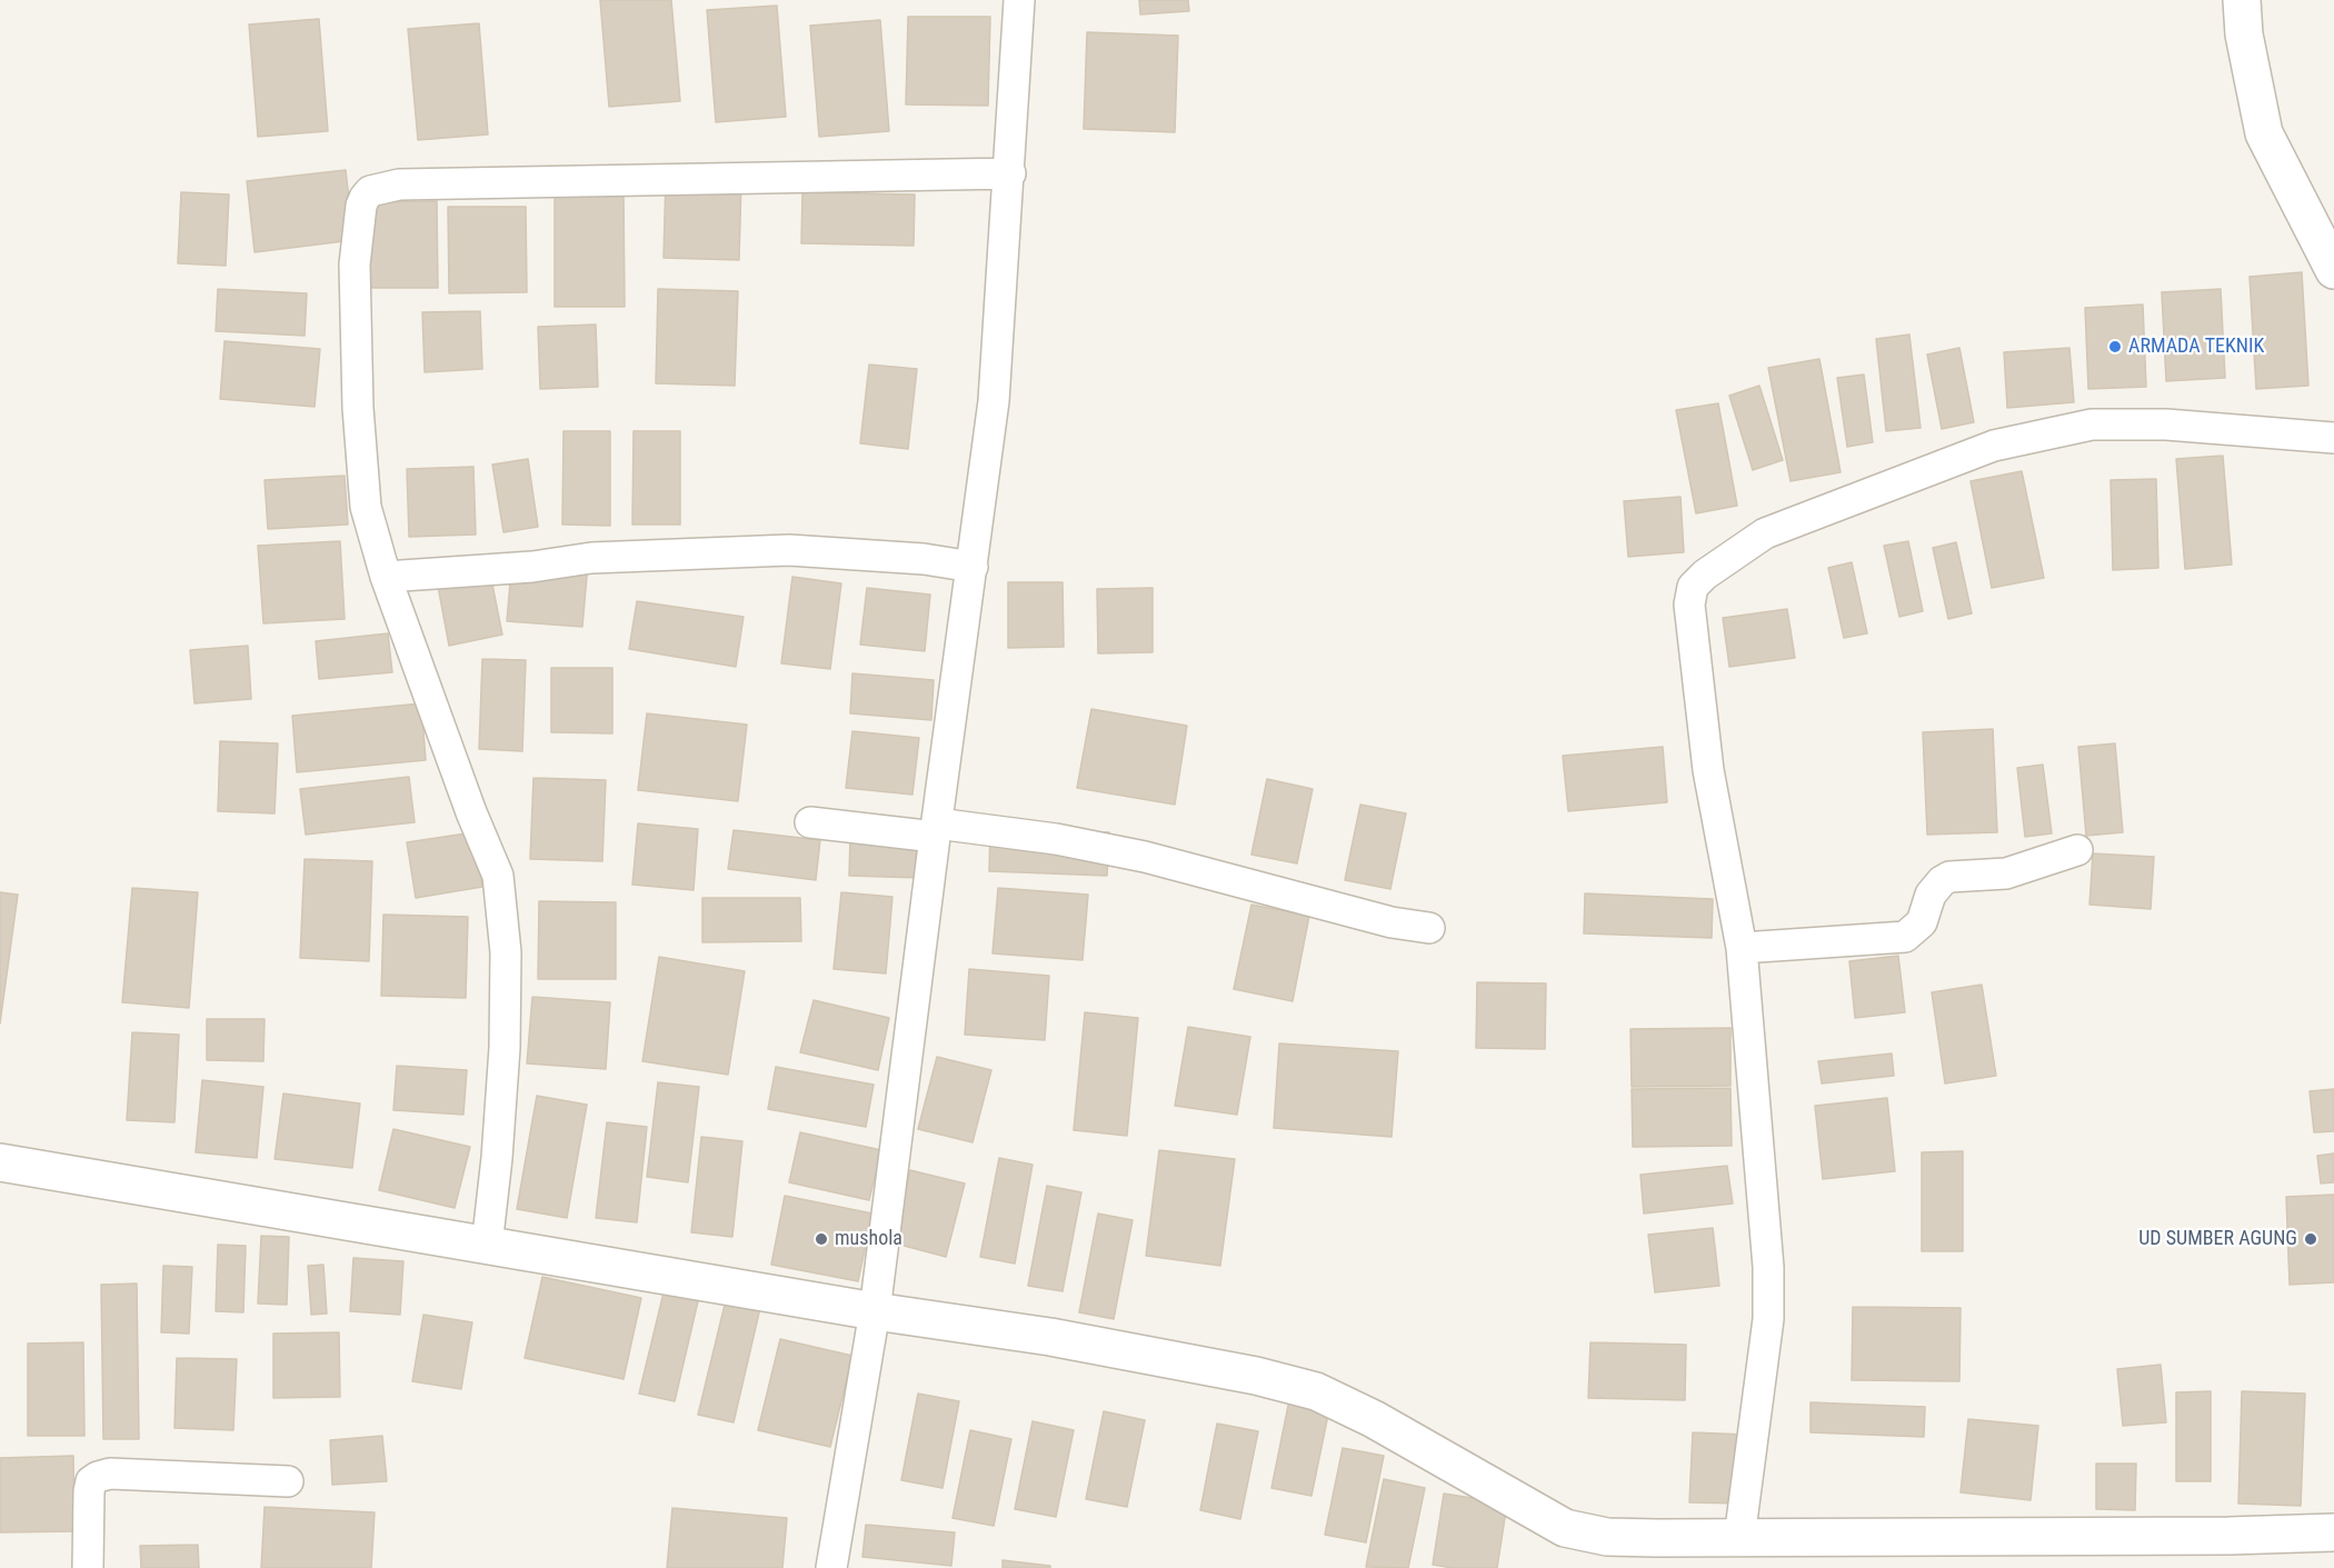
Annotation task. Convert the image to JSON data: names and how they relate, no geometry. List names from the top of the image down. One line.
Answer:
{"places":["ARMADA TEKNIK","mushola","UD SUMBER AGUNG"]}
